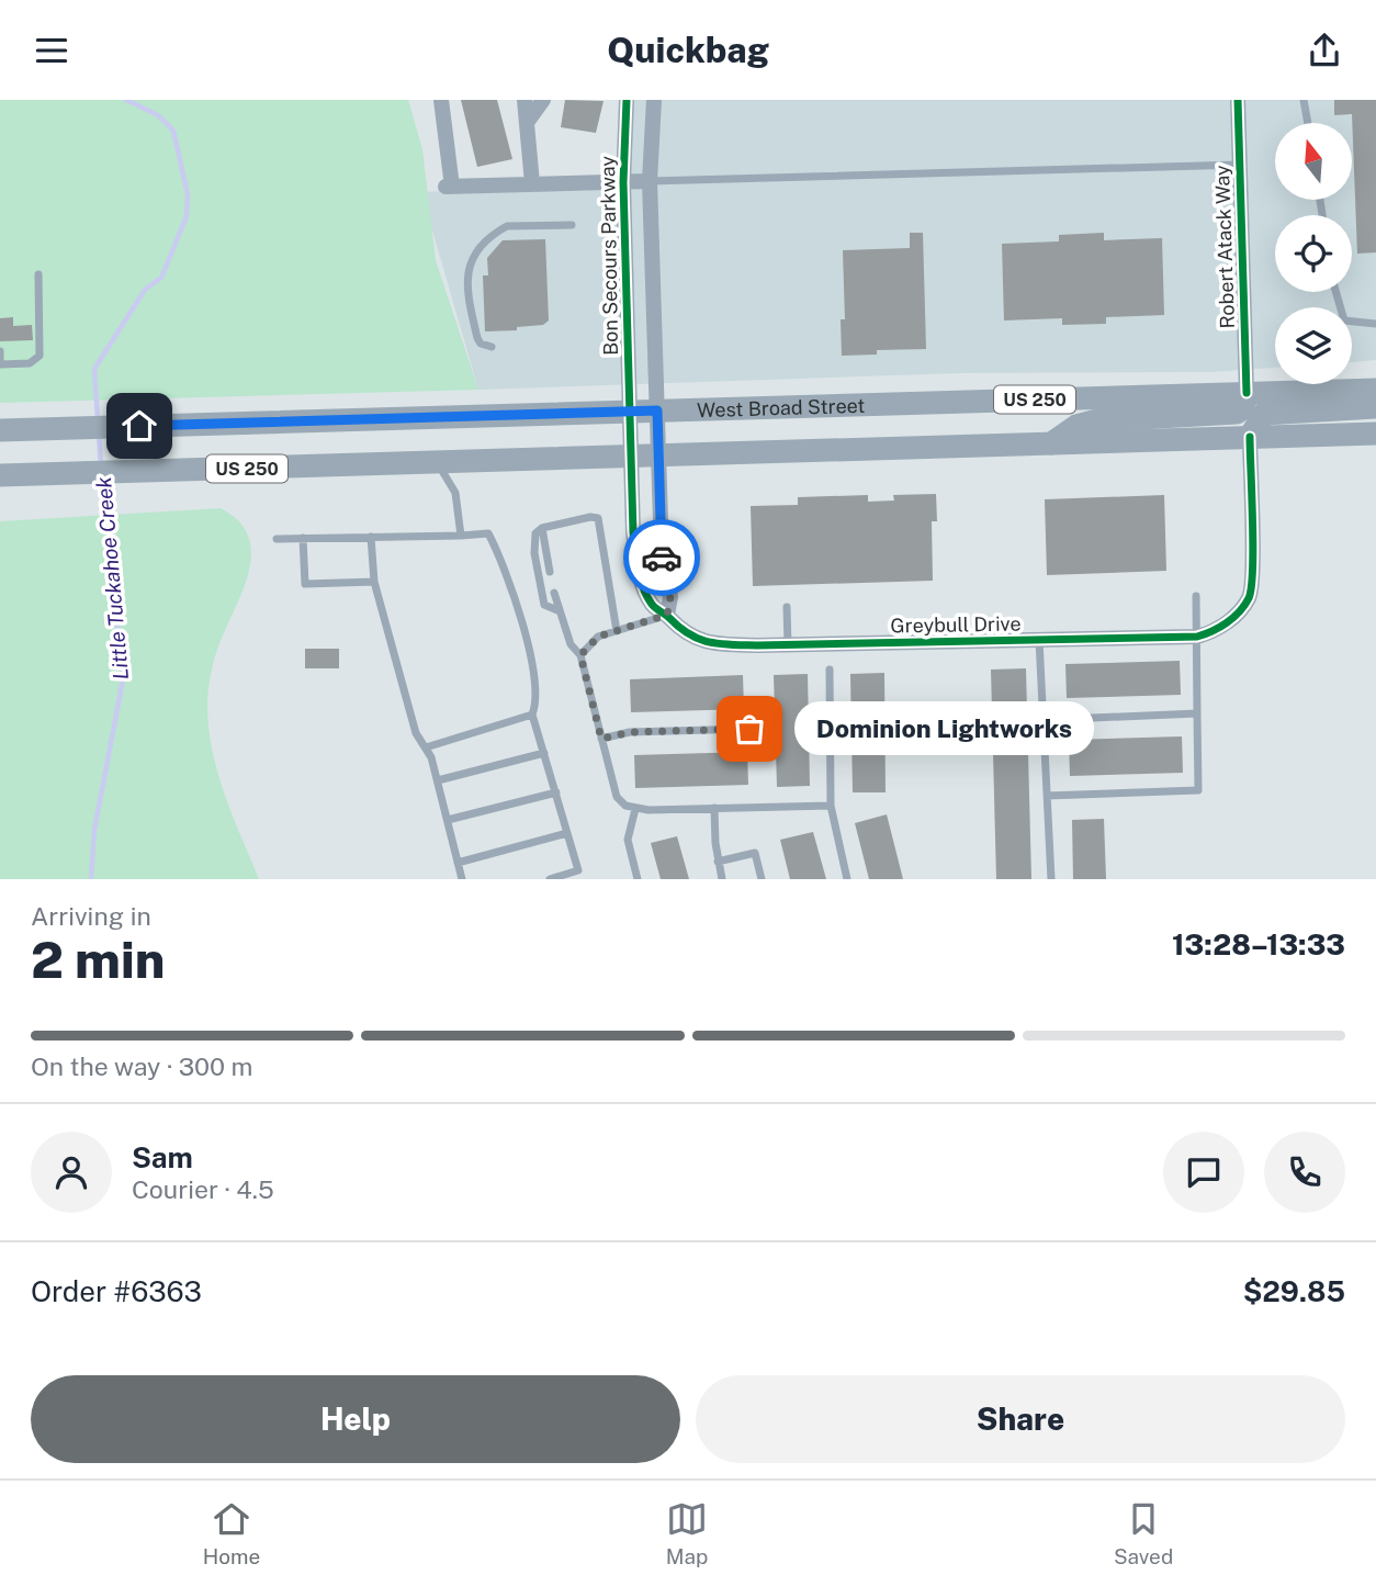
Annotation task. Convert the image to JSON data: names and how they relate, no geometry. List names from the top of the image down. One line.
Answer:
{"streets":{"main road":["US 250","West Broad Street"],"street":["Robert Atack Way","Bon Secours Parkway","Greybull Drive"]},"crossings":[["Robert Atack Way","West Broad Street"],["Bon Secours Parkway","US 250"],["Bon Secours Parkway","West Broad Street"],["Bon Secours Parkway","Greybull Drive"],["US 250","Greybull Drive"]],"water":["Little Tuckahoe Creek"],"places":["Dominion Lightworks"],"north":"top","page":{"header":"Quickbag","bubble":"Dominion Lightworks","heading":["2 min","Arriving in","13:28–13:33"],"panel":["Sam","Courier · 4.5","Order #6363","$29.85"],"bar":"On the way · 300 m","buttons":["Help","Share"],"tabs":["Home","Map","Saved"]}}
